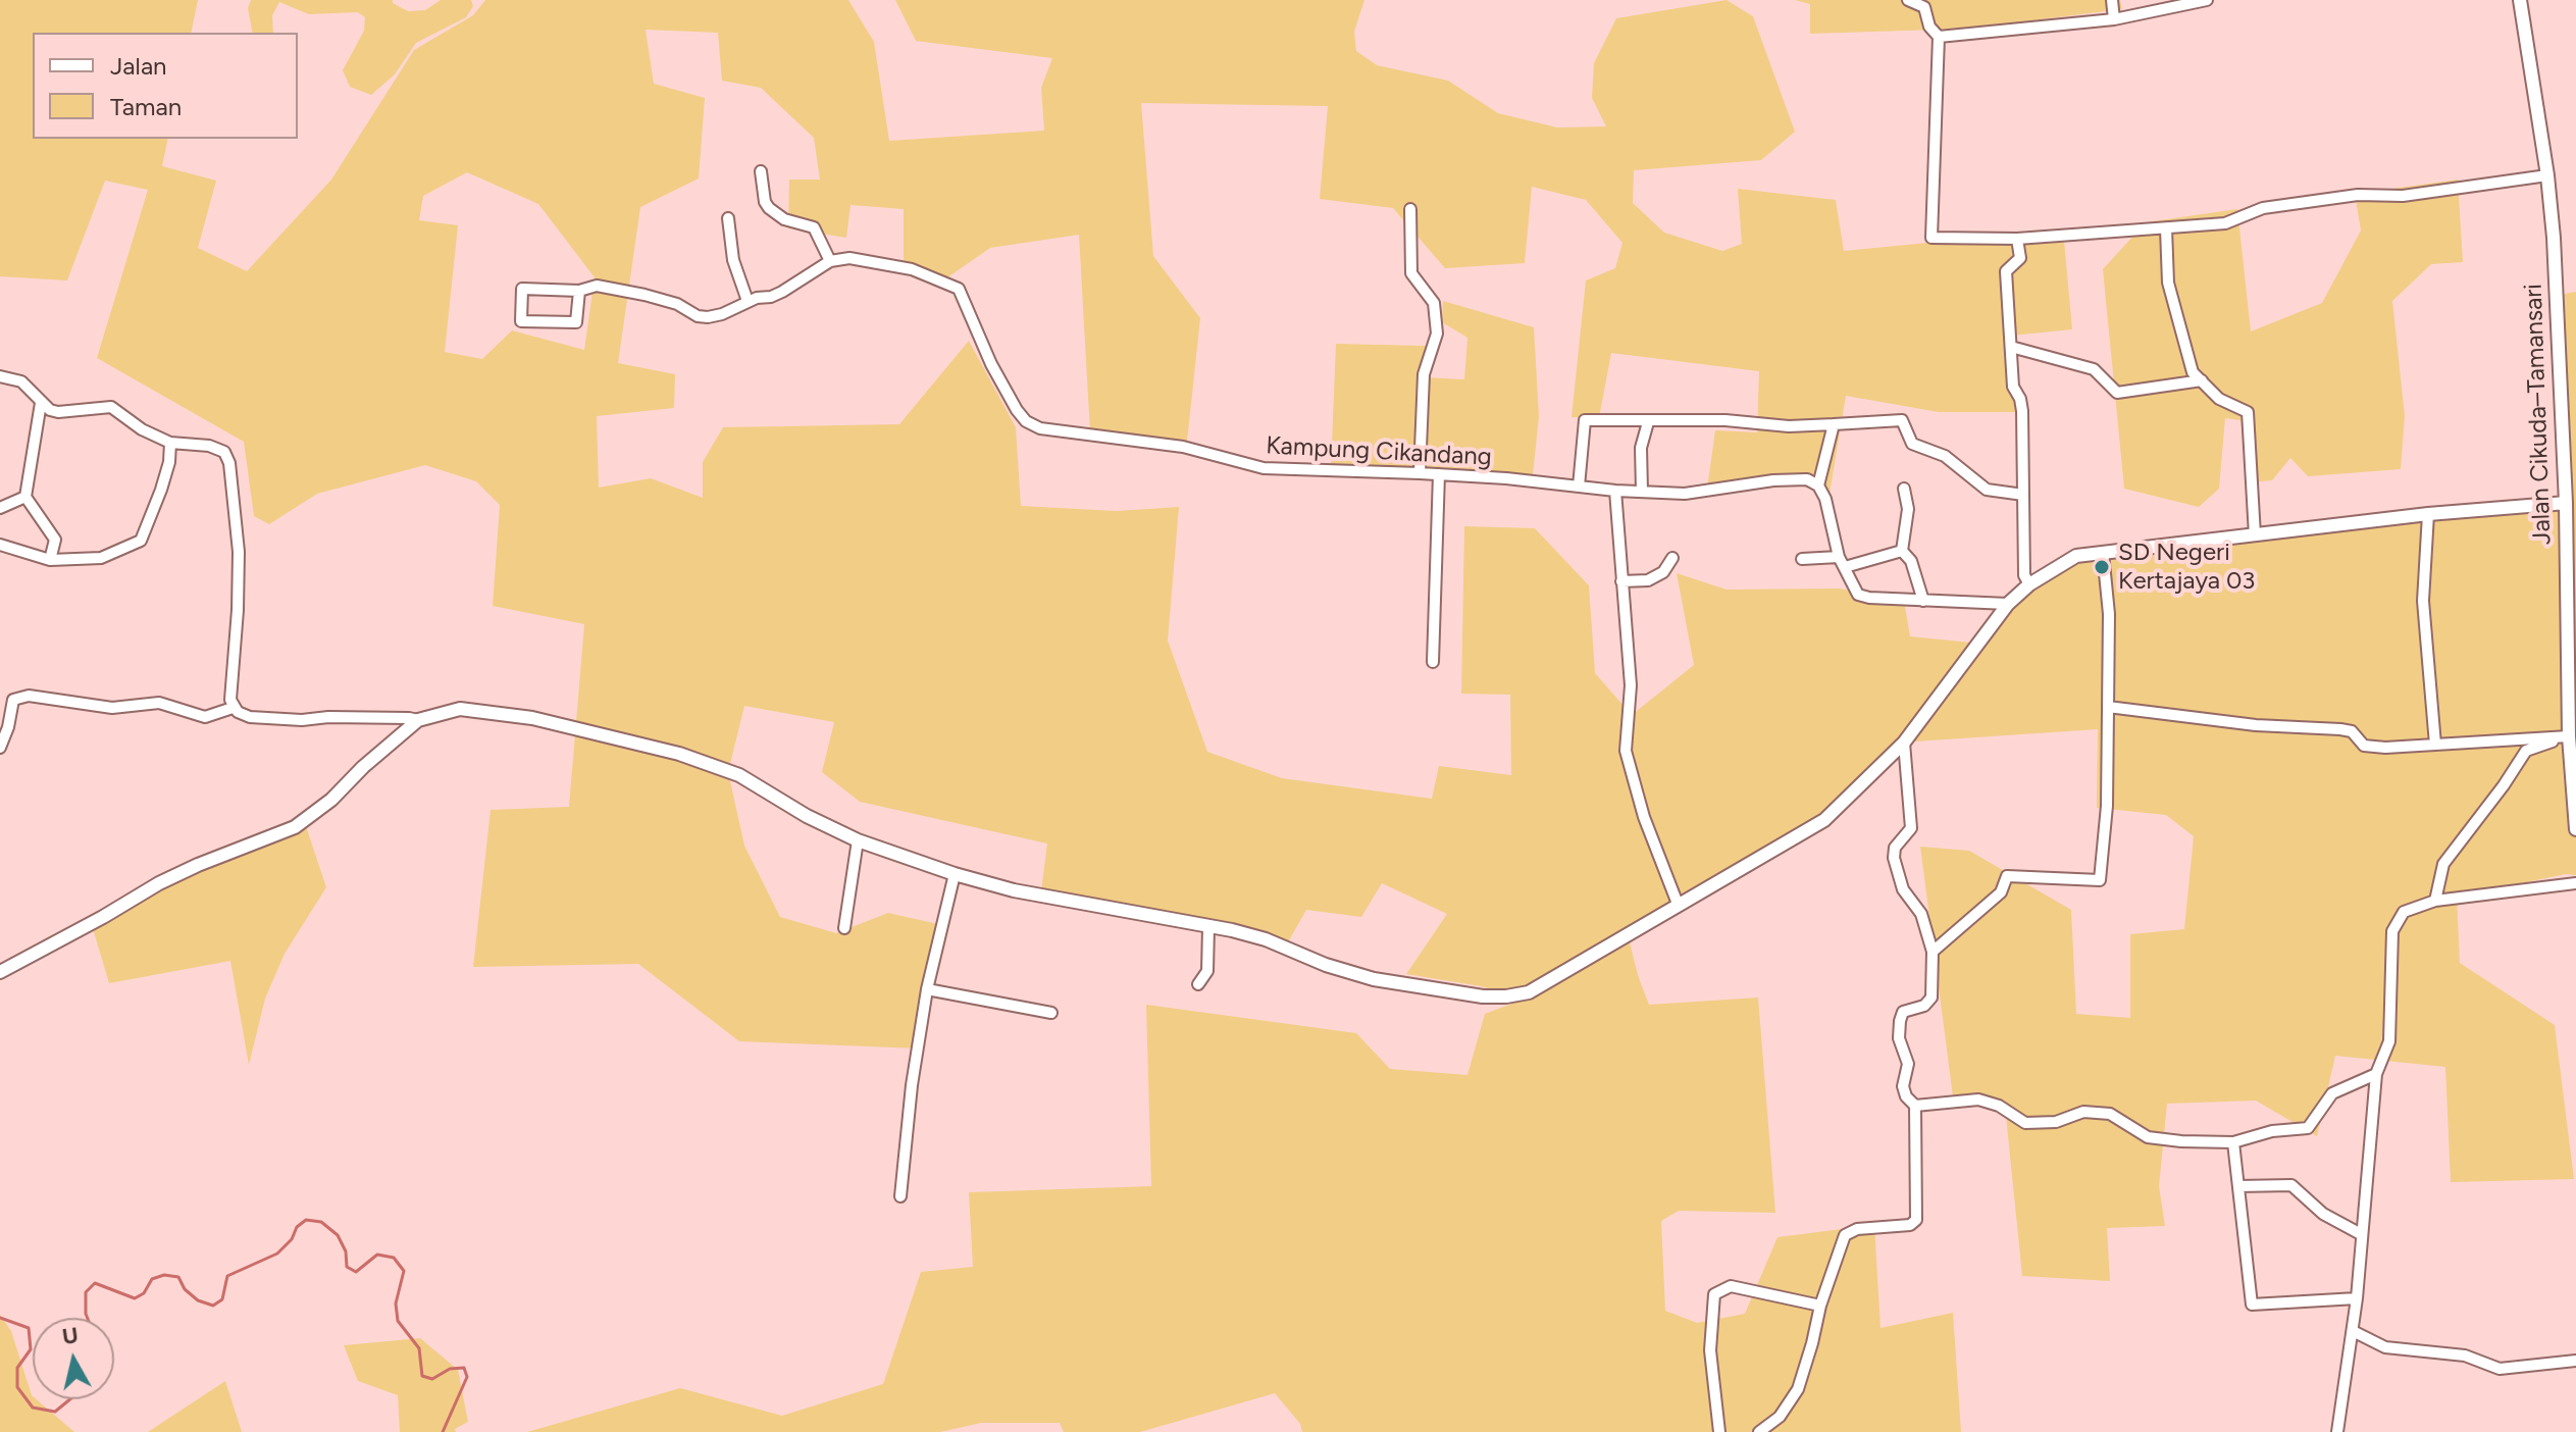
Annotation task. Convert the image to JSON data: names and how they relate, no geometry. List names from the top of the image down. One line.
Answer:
{"streets":{"street":["Jalan Cikuda–Tamansari","Kampung Cikandang"]},"places":["SD Negeri Kertajaya 03"],"legend":["Jalan","Taman"],"north":"top"}
